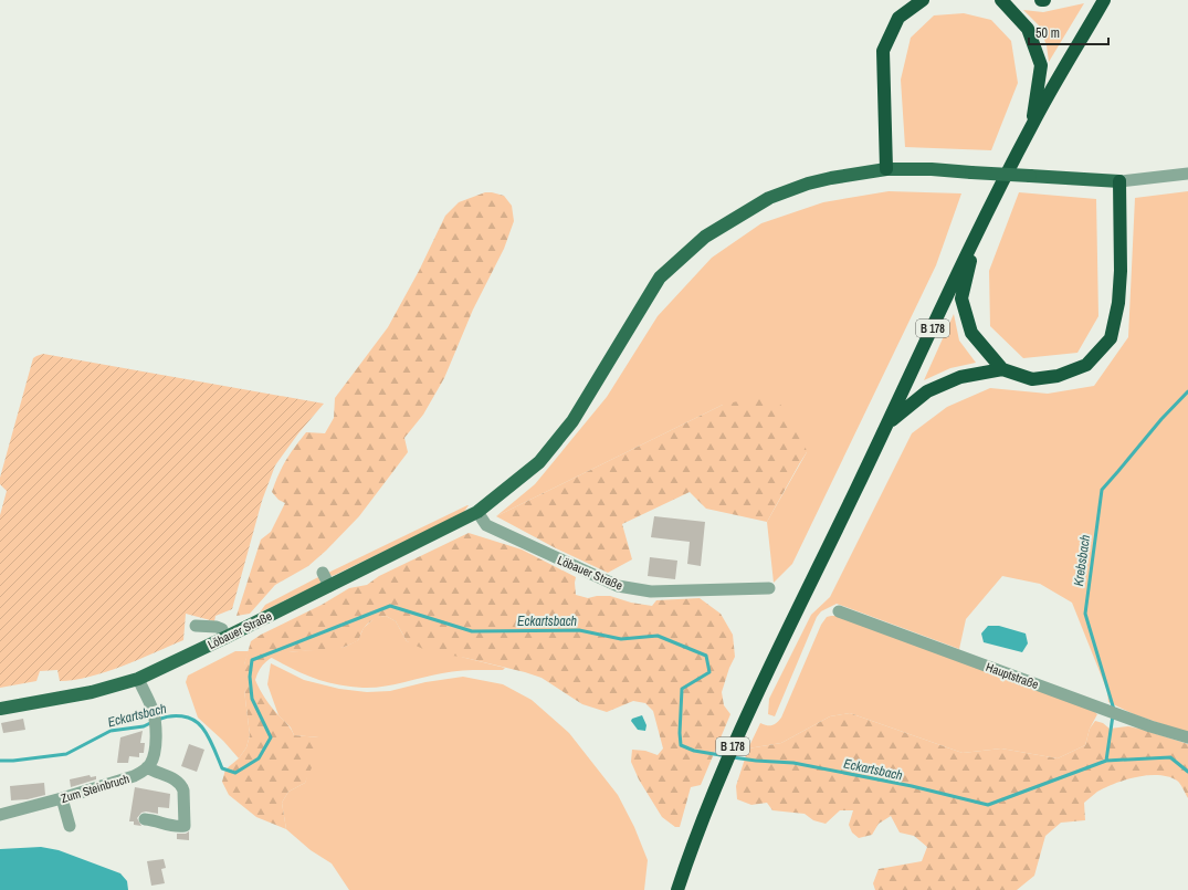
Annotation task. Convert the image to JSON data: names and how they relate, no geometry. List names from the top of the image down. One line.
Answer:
{"streets":{"highway":["B 178"],"main road":["Löbauer Straße"],"street":["Hauptstraße","Zum Steinbruch"]},"water":["Krebsbach","Eckartsbach"],"scale_bar":"50 m"}
